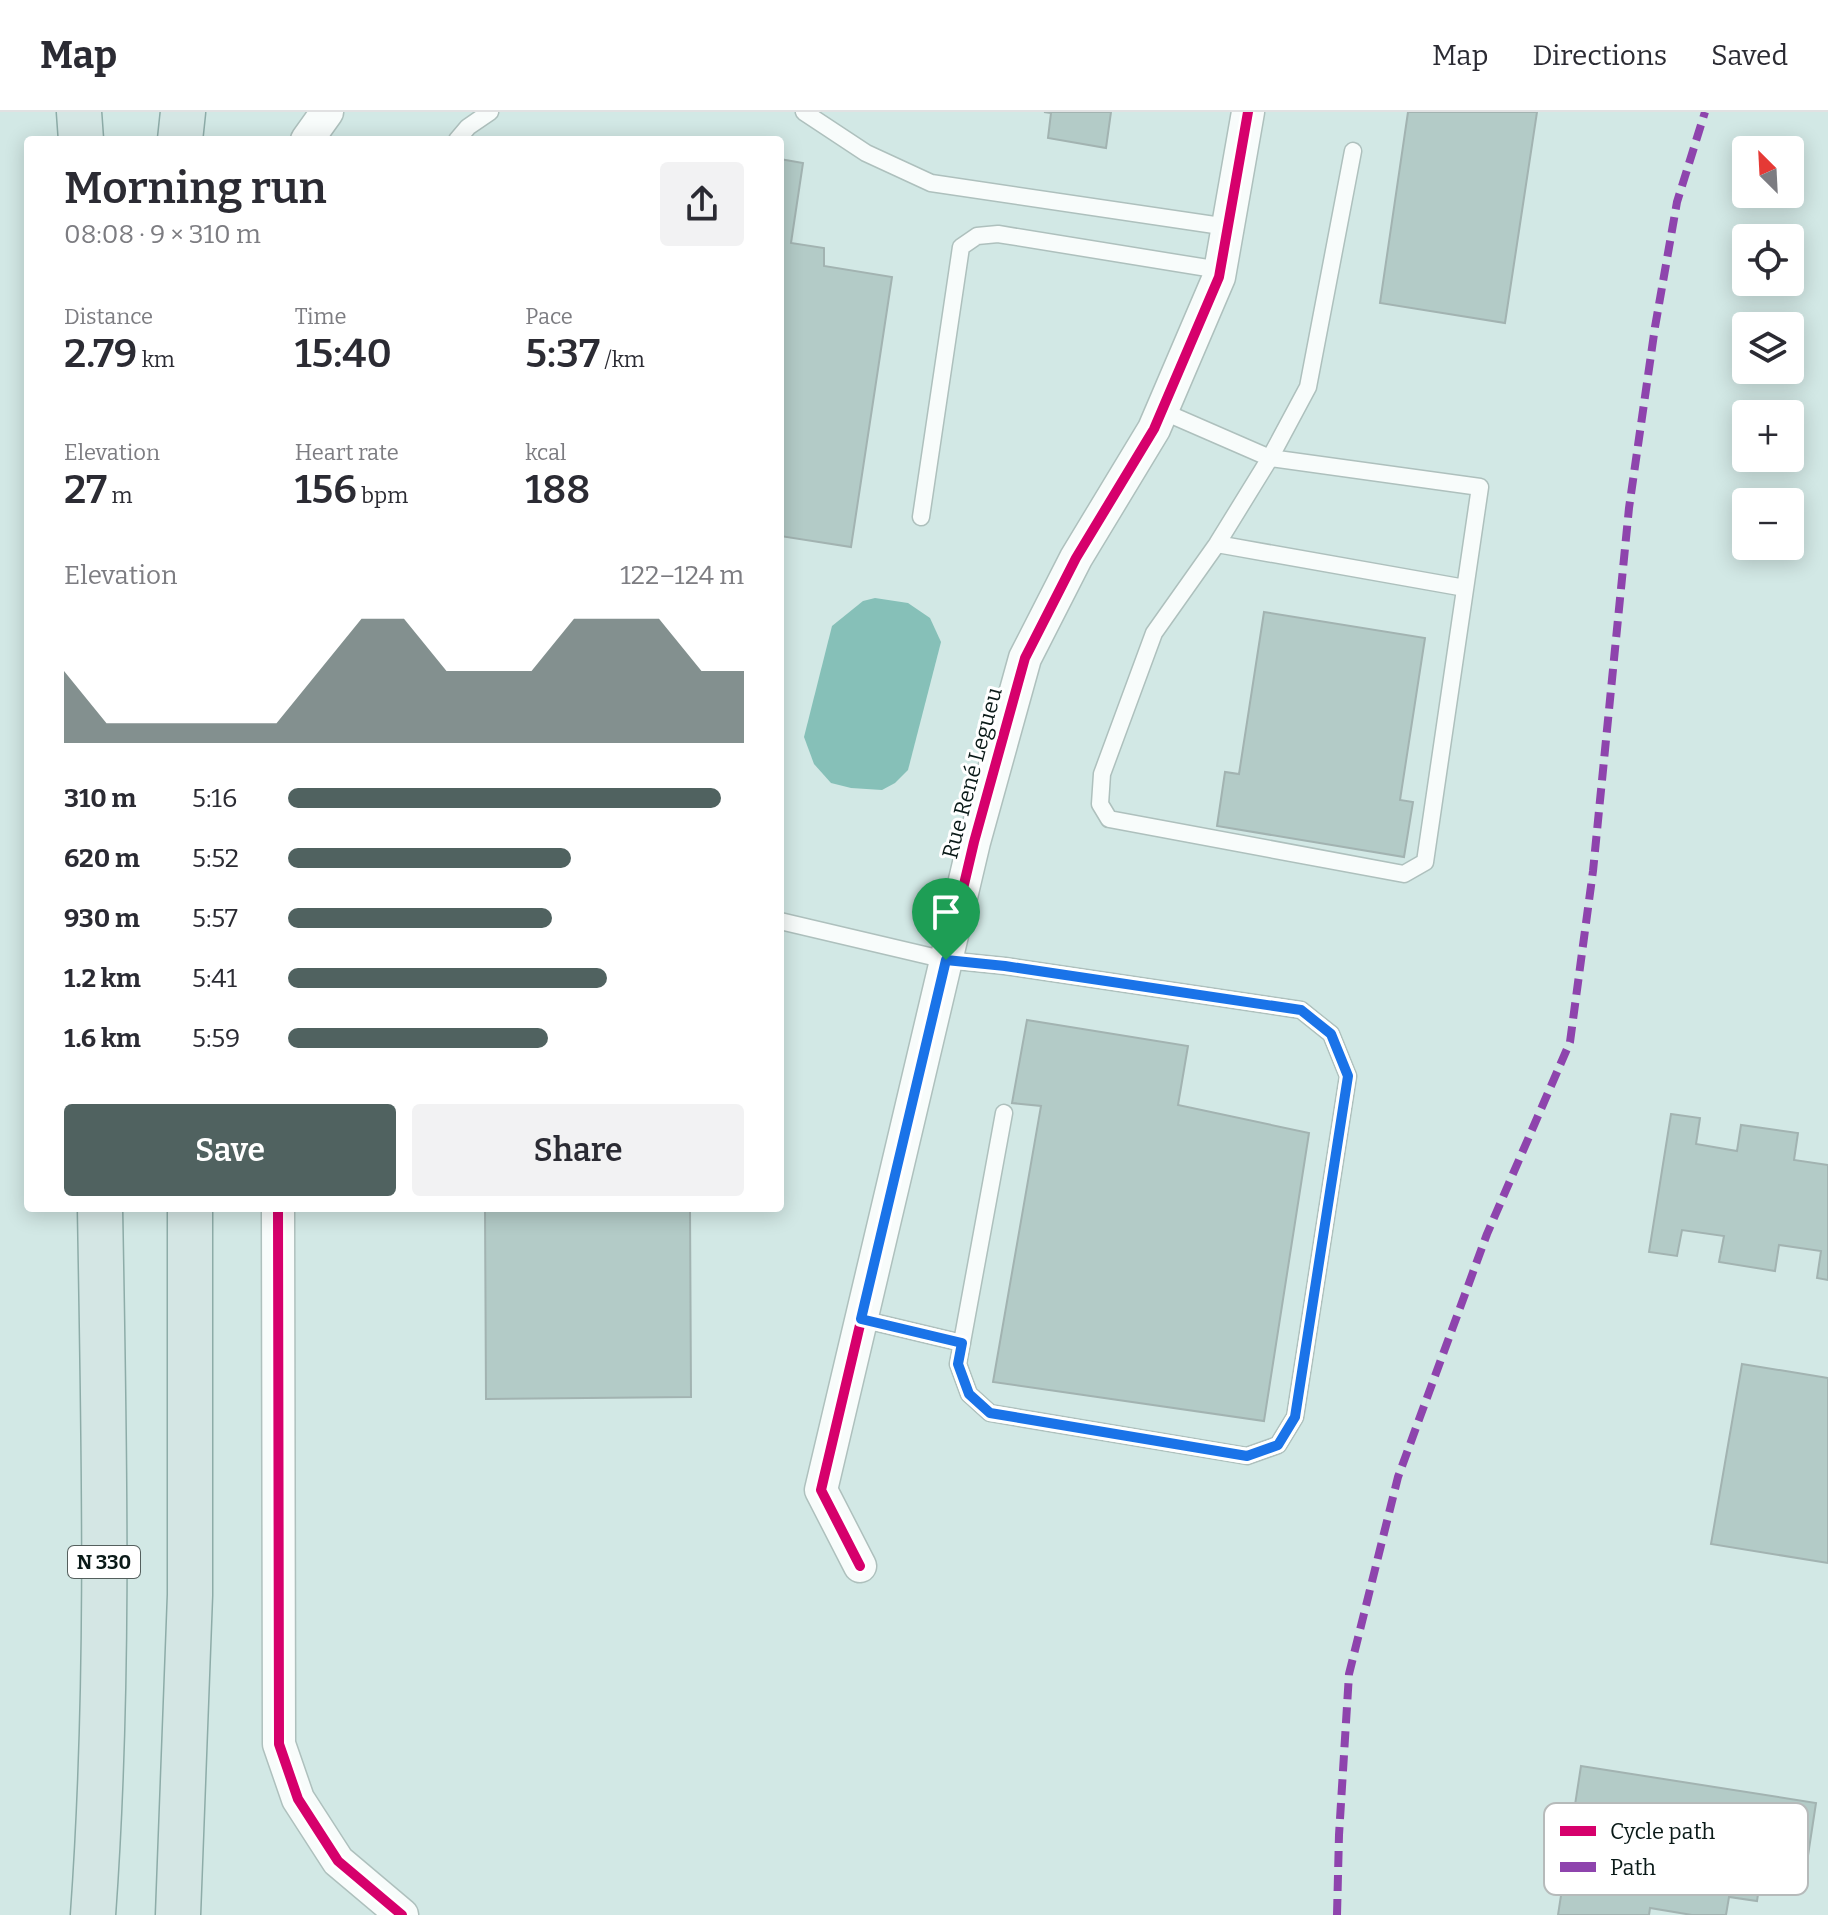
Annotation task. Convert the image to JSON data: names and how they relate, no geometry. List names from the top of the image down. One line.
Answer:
{"streets":{"highway":["N 330"],"street":["Rue René Legueu"]},"legend":["Cycle path","Path"],"north":"top left","page":{"header":"Map","nav":["Map","Directions","Saved"],"map_buttons":["+","−"],"heading":["Morning run","08:08 · 9 × 310 m"],"stats":[["Distance","2.79 km"],["Time","15:40"],["Pace","5:37 /km"],["Elevation","27 m"],["Heart rate","156 bpm"],["kcal","188"]],"chart":["Elevation","122–124 m"],"list":[{"name":"310 m","note":"5:16"},{"name":"620 m","note":"5:52"},{"name":"930 m","note":"5:57"},{"name":"1.2 km","note":"5:41"},{"name":"1.6 km","note":"5:59"}],"buttons":["Save","Share"]}}
